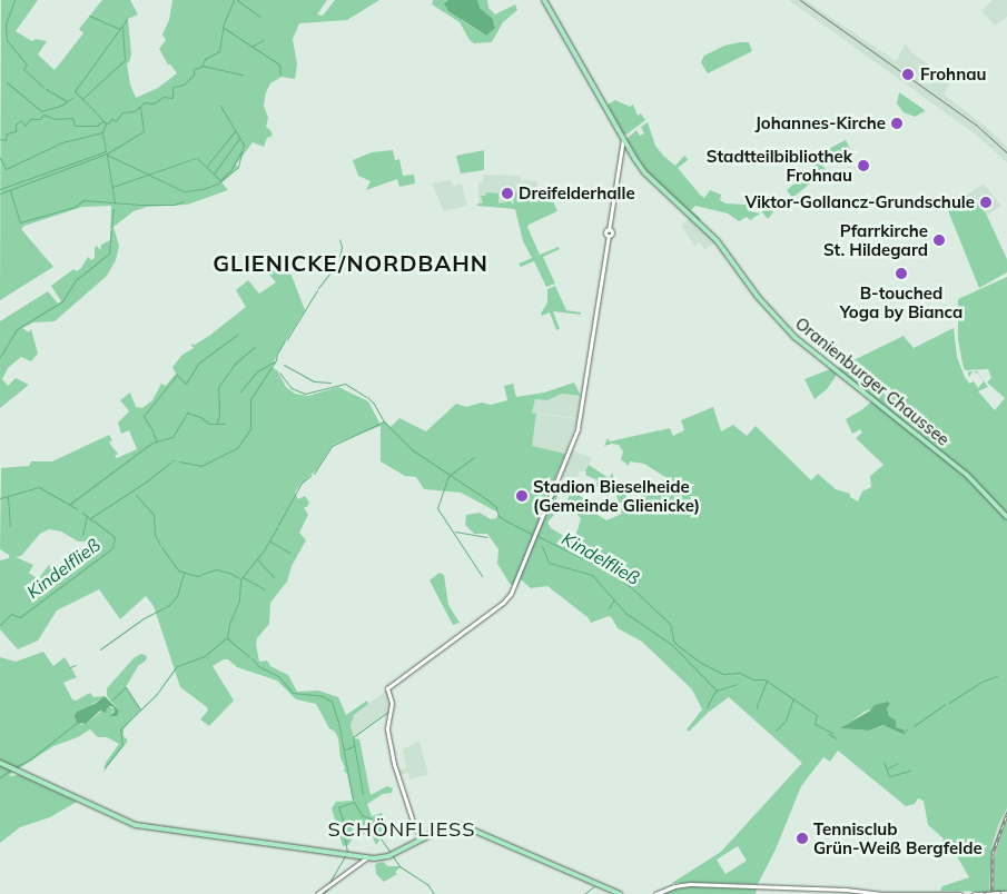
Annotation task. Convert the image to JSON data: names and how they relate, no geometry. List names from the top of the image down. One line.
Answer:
{"streets":{"main road":["Oranienburger Chaussee"]},"districts":["GLIENICKE/NORDBAHN","SCHÖNFLIESS"],"water":["Kindelfließ"],"places":["Frohnau","Johannes-Kirche","Stadtteilbibliothek Frohnau","Dreifelderhalle","Viktor-Gollancz-Grundschule","Pfarrkirche St. Hildegard","B-touched Yoga by Bianca","Stadion Bieselheide (Gemeinde Glienicke)","Tennisclub Grün-Weiß Bergfelde"]}
